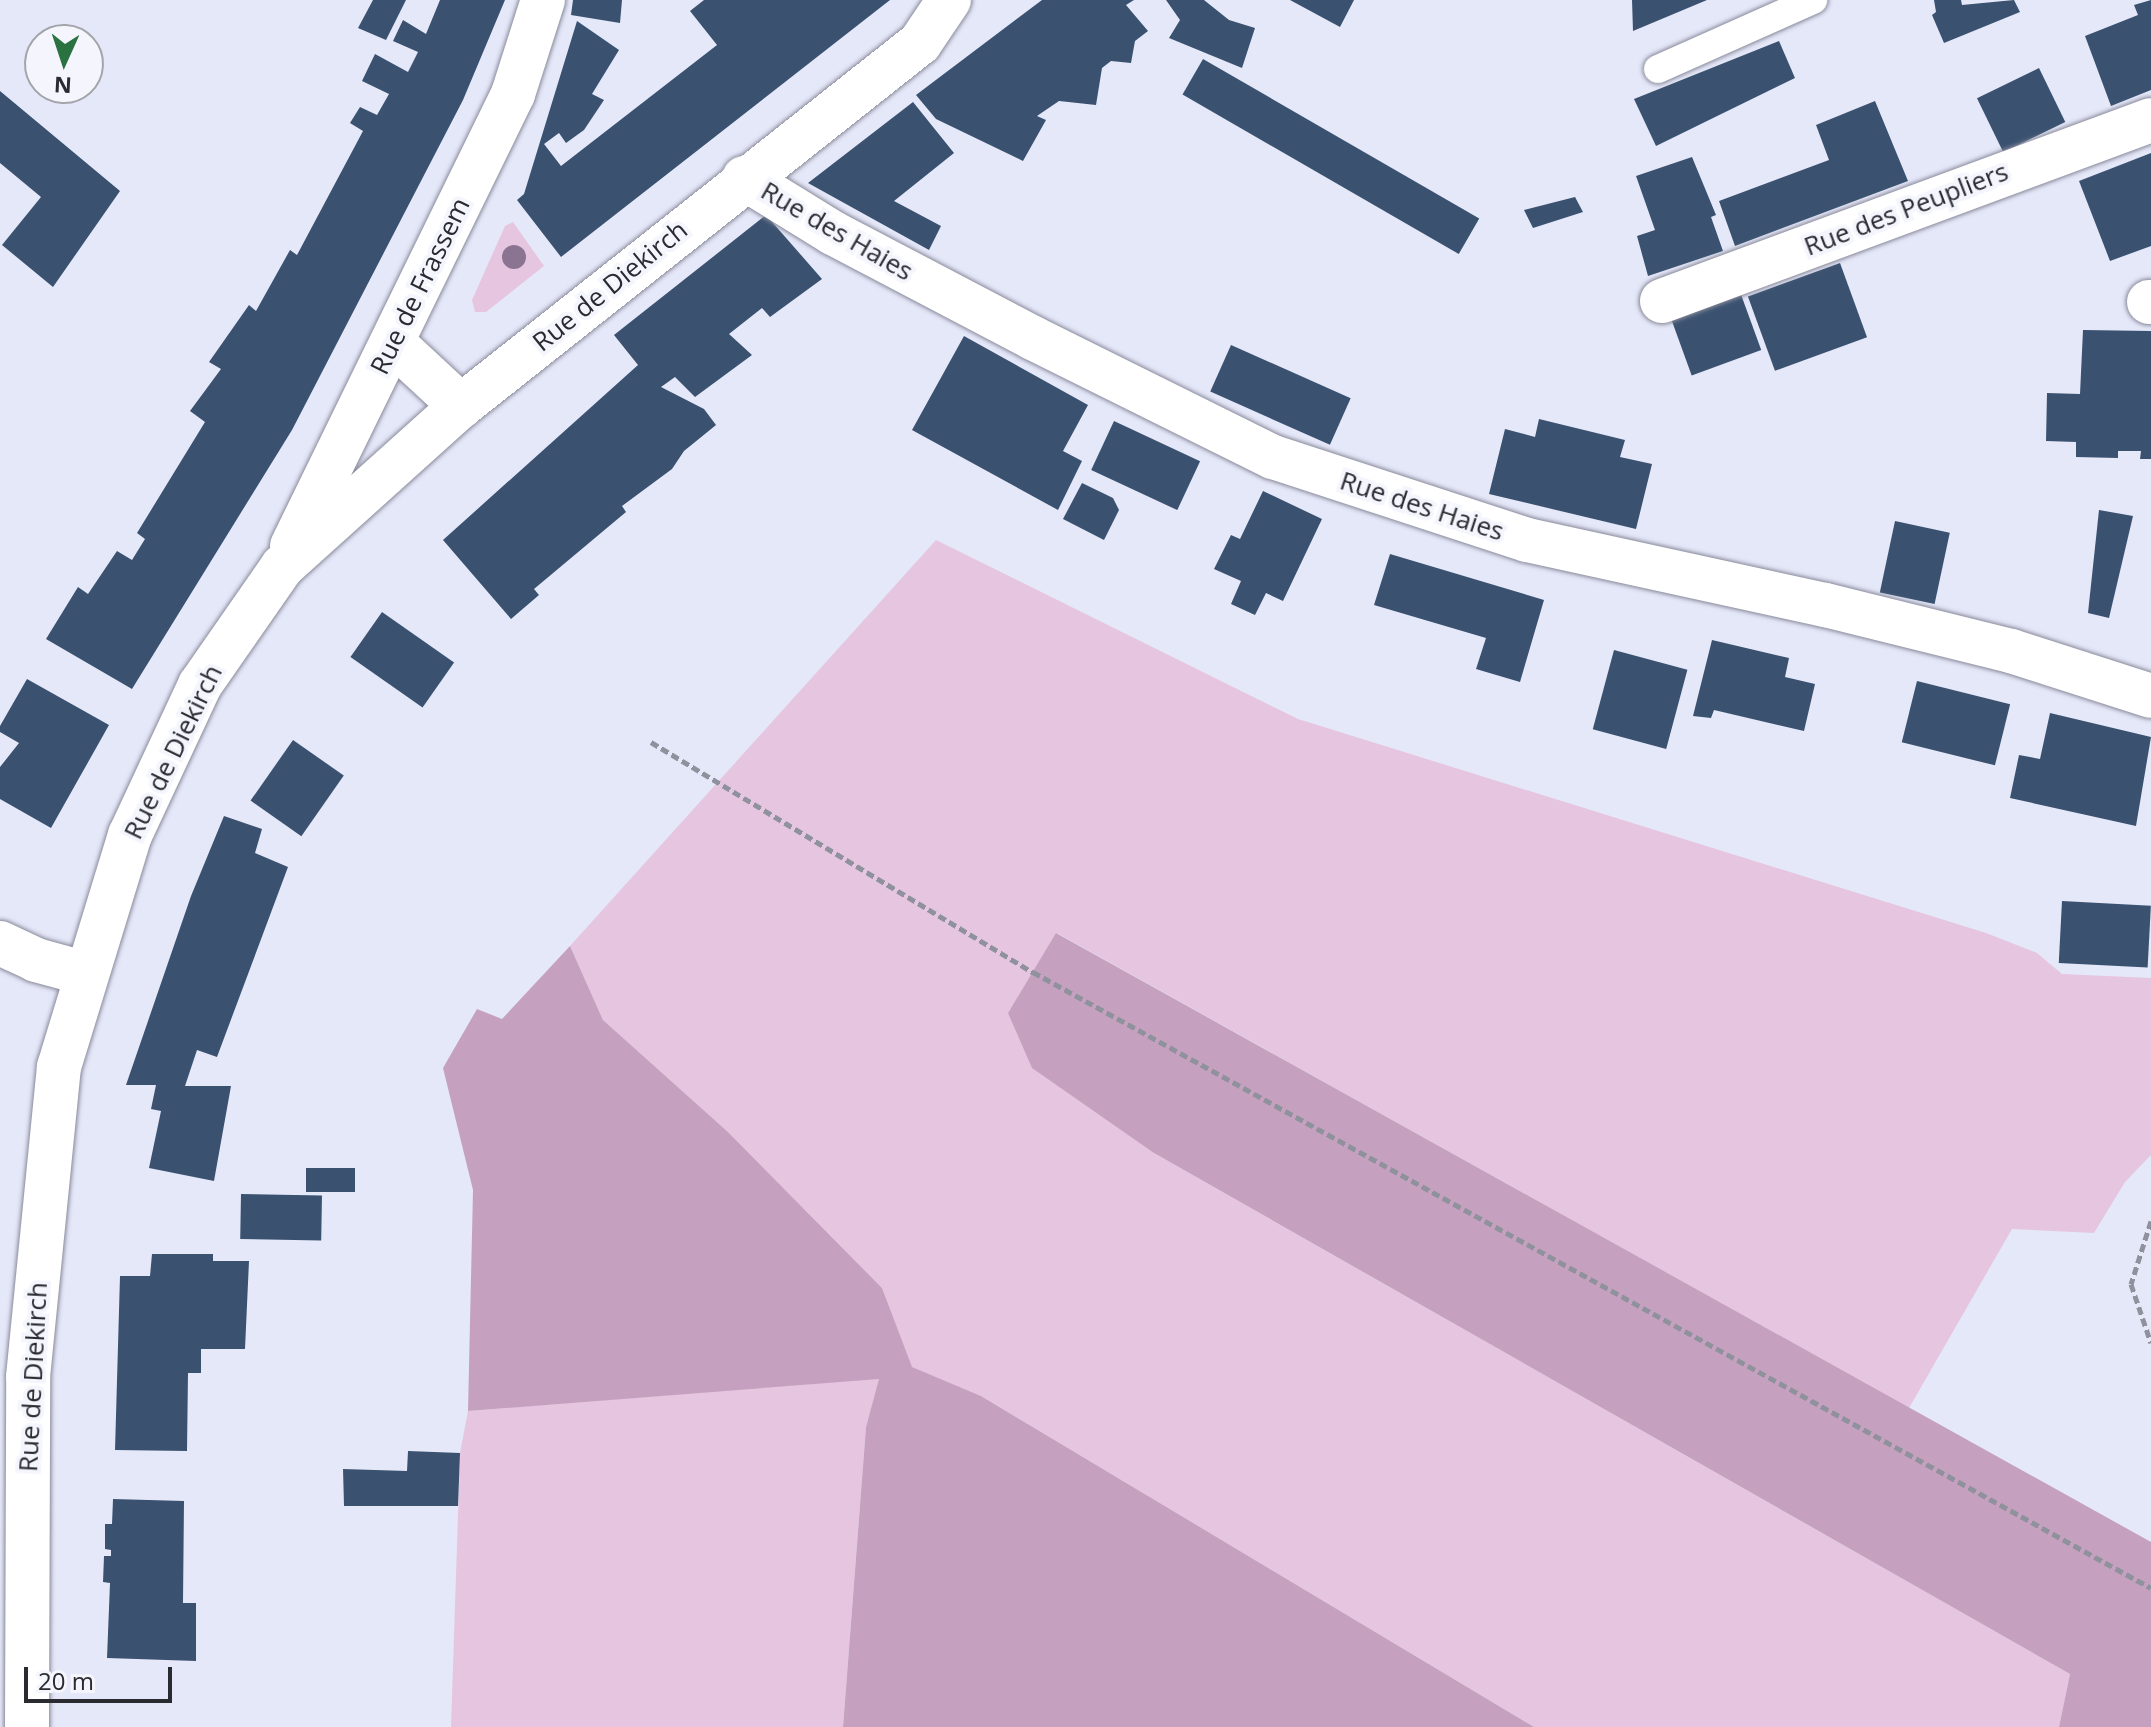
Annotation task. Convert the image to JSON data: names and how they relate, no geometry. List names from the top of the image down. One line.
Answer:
{"streets":{"street":["Rue des Peupliers","Rue des Haies","Rue de Frassem","Rue de Diekirch"]},"crossings":[["Rue des Haies","Rue de Diekirch"],["Rue de Frassem","Rue de Diekirch"]],"scale_bar":"20 m","north":"bottom"}
